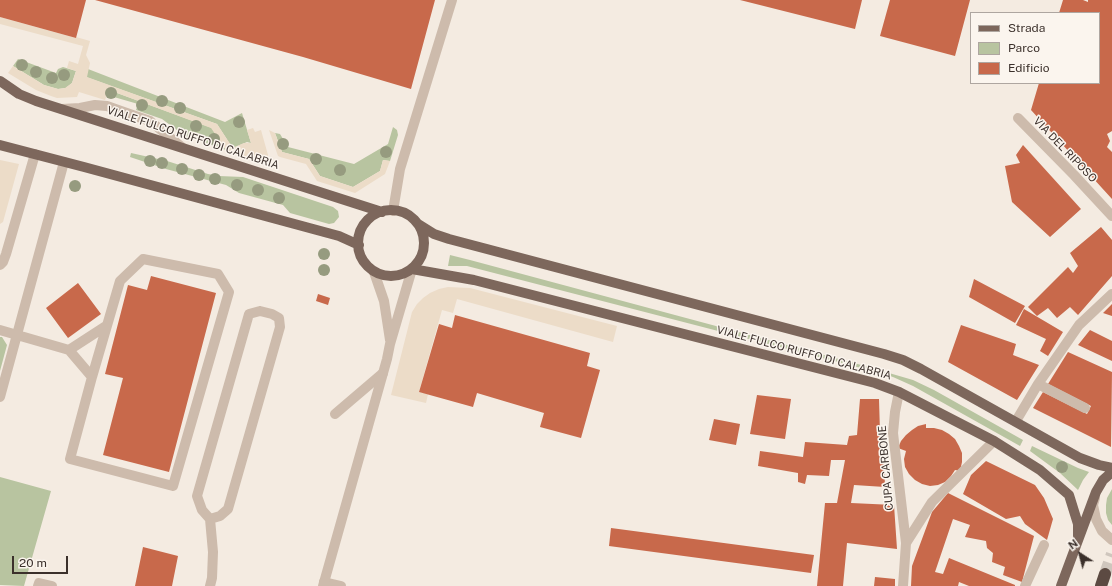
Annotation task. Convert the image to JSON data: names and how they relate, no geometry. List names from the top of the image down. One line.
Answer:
{"streets":{"main road":["VIALE FULCO RUFFO DI CALABRIA"],"street":["VIA DEL RIPOSO","CUPA CARBONE"]},"crossings":[["VIALE FULCO RUFFO DI CALABRIA","CUPA CARBONE"]],"legend":["Strada","Parco","Edificio"],"scale_bar":"20 m","north":"top left"}
